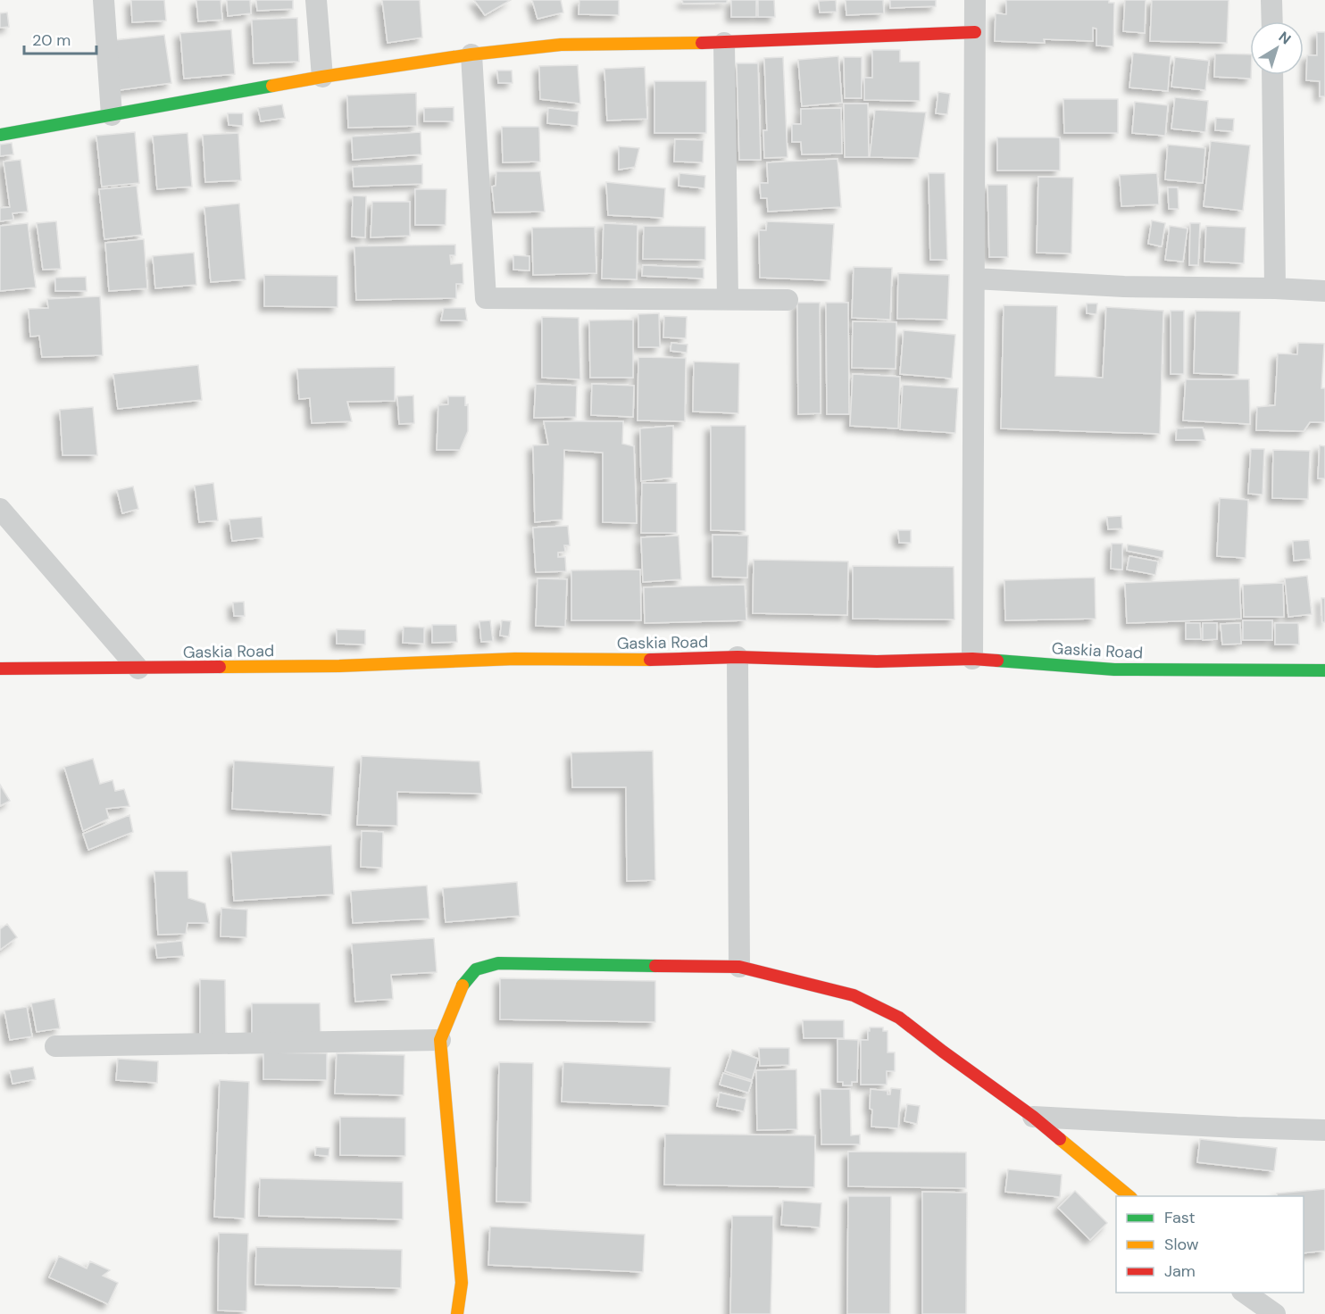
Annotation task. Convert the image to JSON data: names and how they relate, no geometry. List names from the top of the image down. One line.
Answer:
{"streets":{"street":["Gaskia Road"]},"legend":["Fast","Slow","Jam"],"scale_bar":"20 m","north":"top right"}
